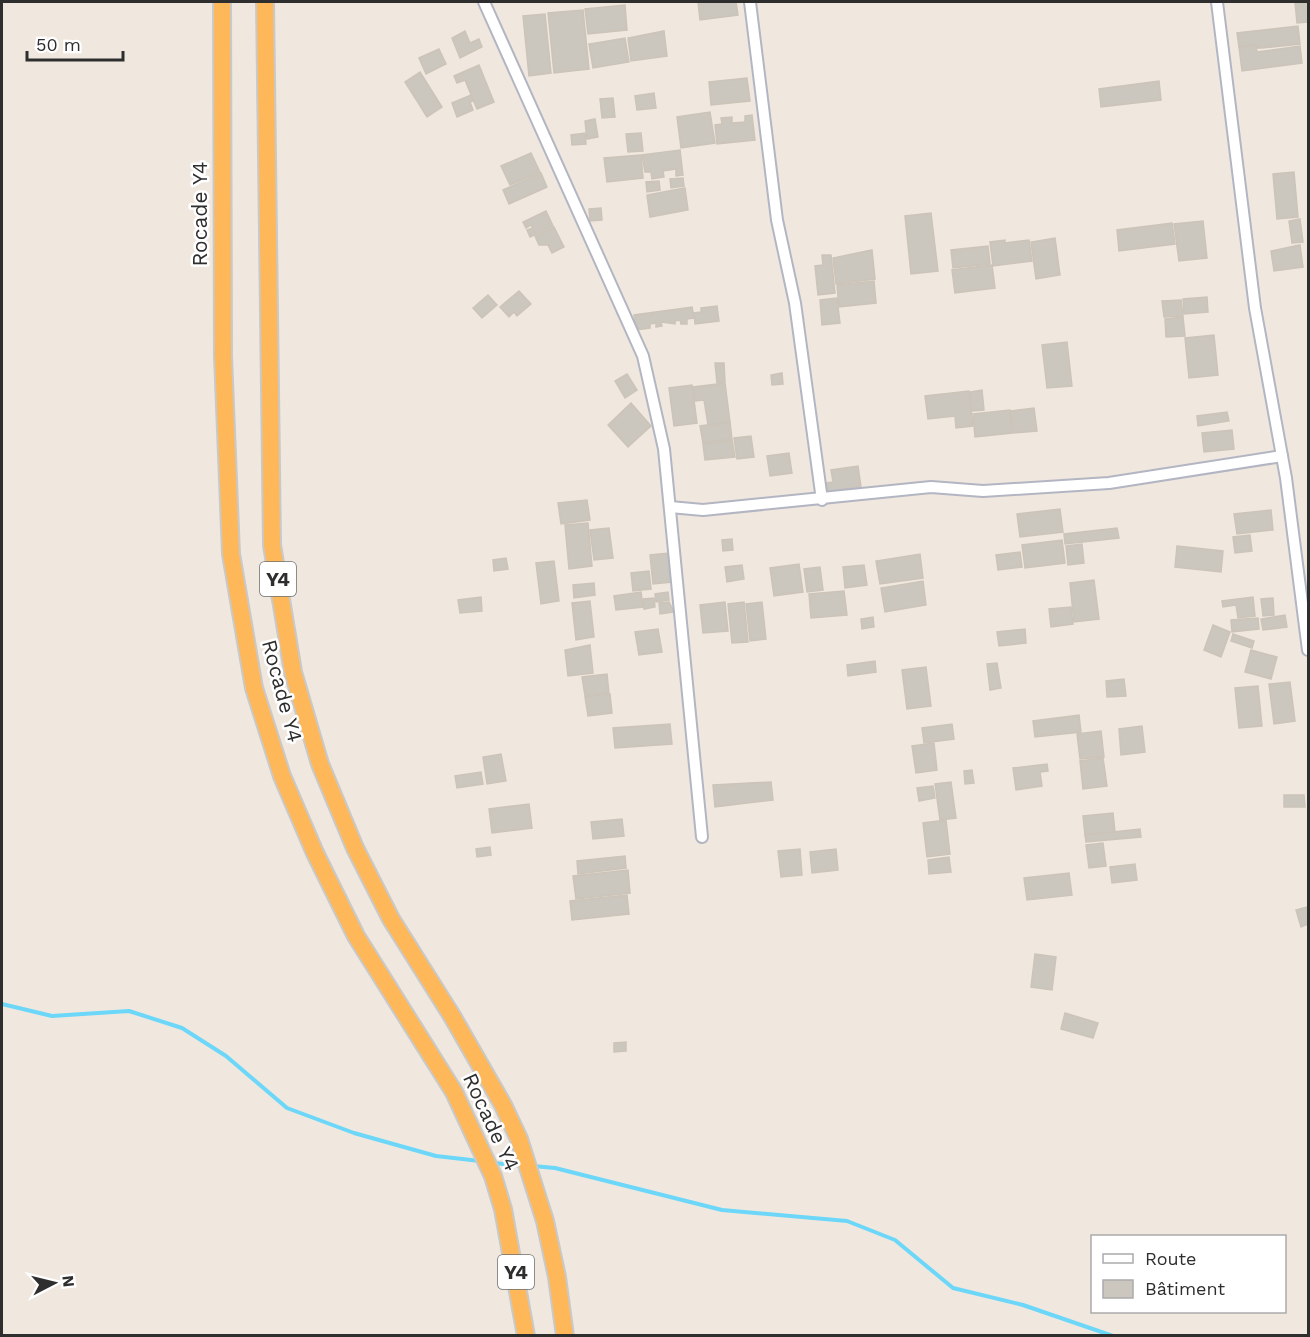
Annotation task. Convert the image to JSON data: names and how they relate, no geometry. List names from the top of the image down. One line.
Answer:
{"streets":{"highway":["Rocade Y4","Y4"]},"legend":["Route","Bâtiment"],"scale_bar":"50 m","north":"right"}
